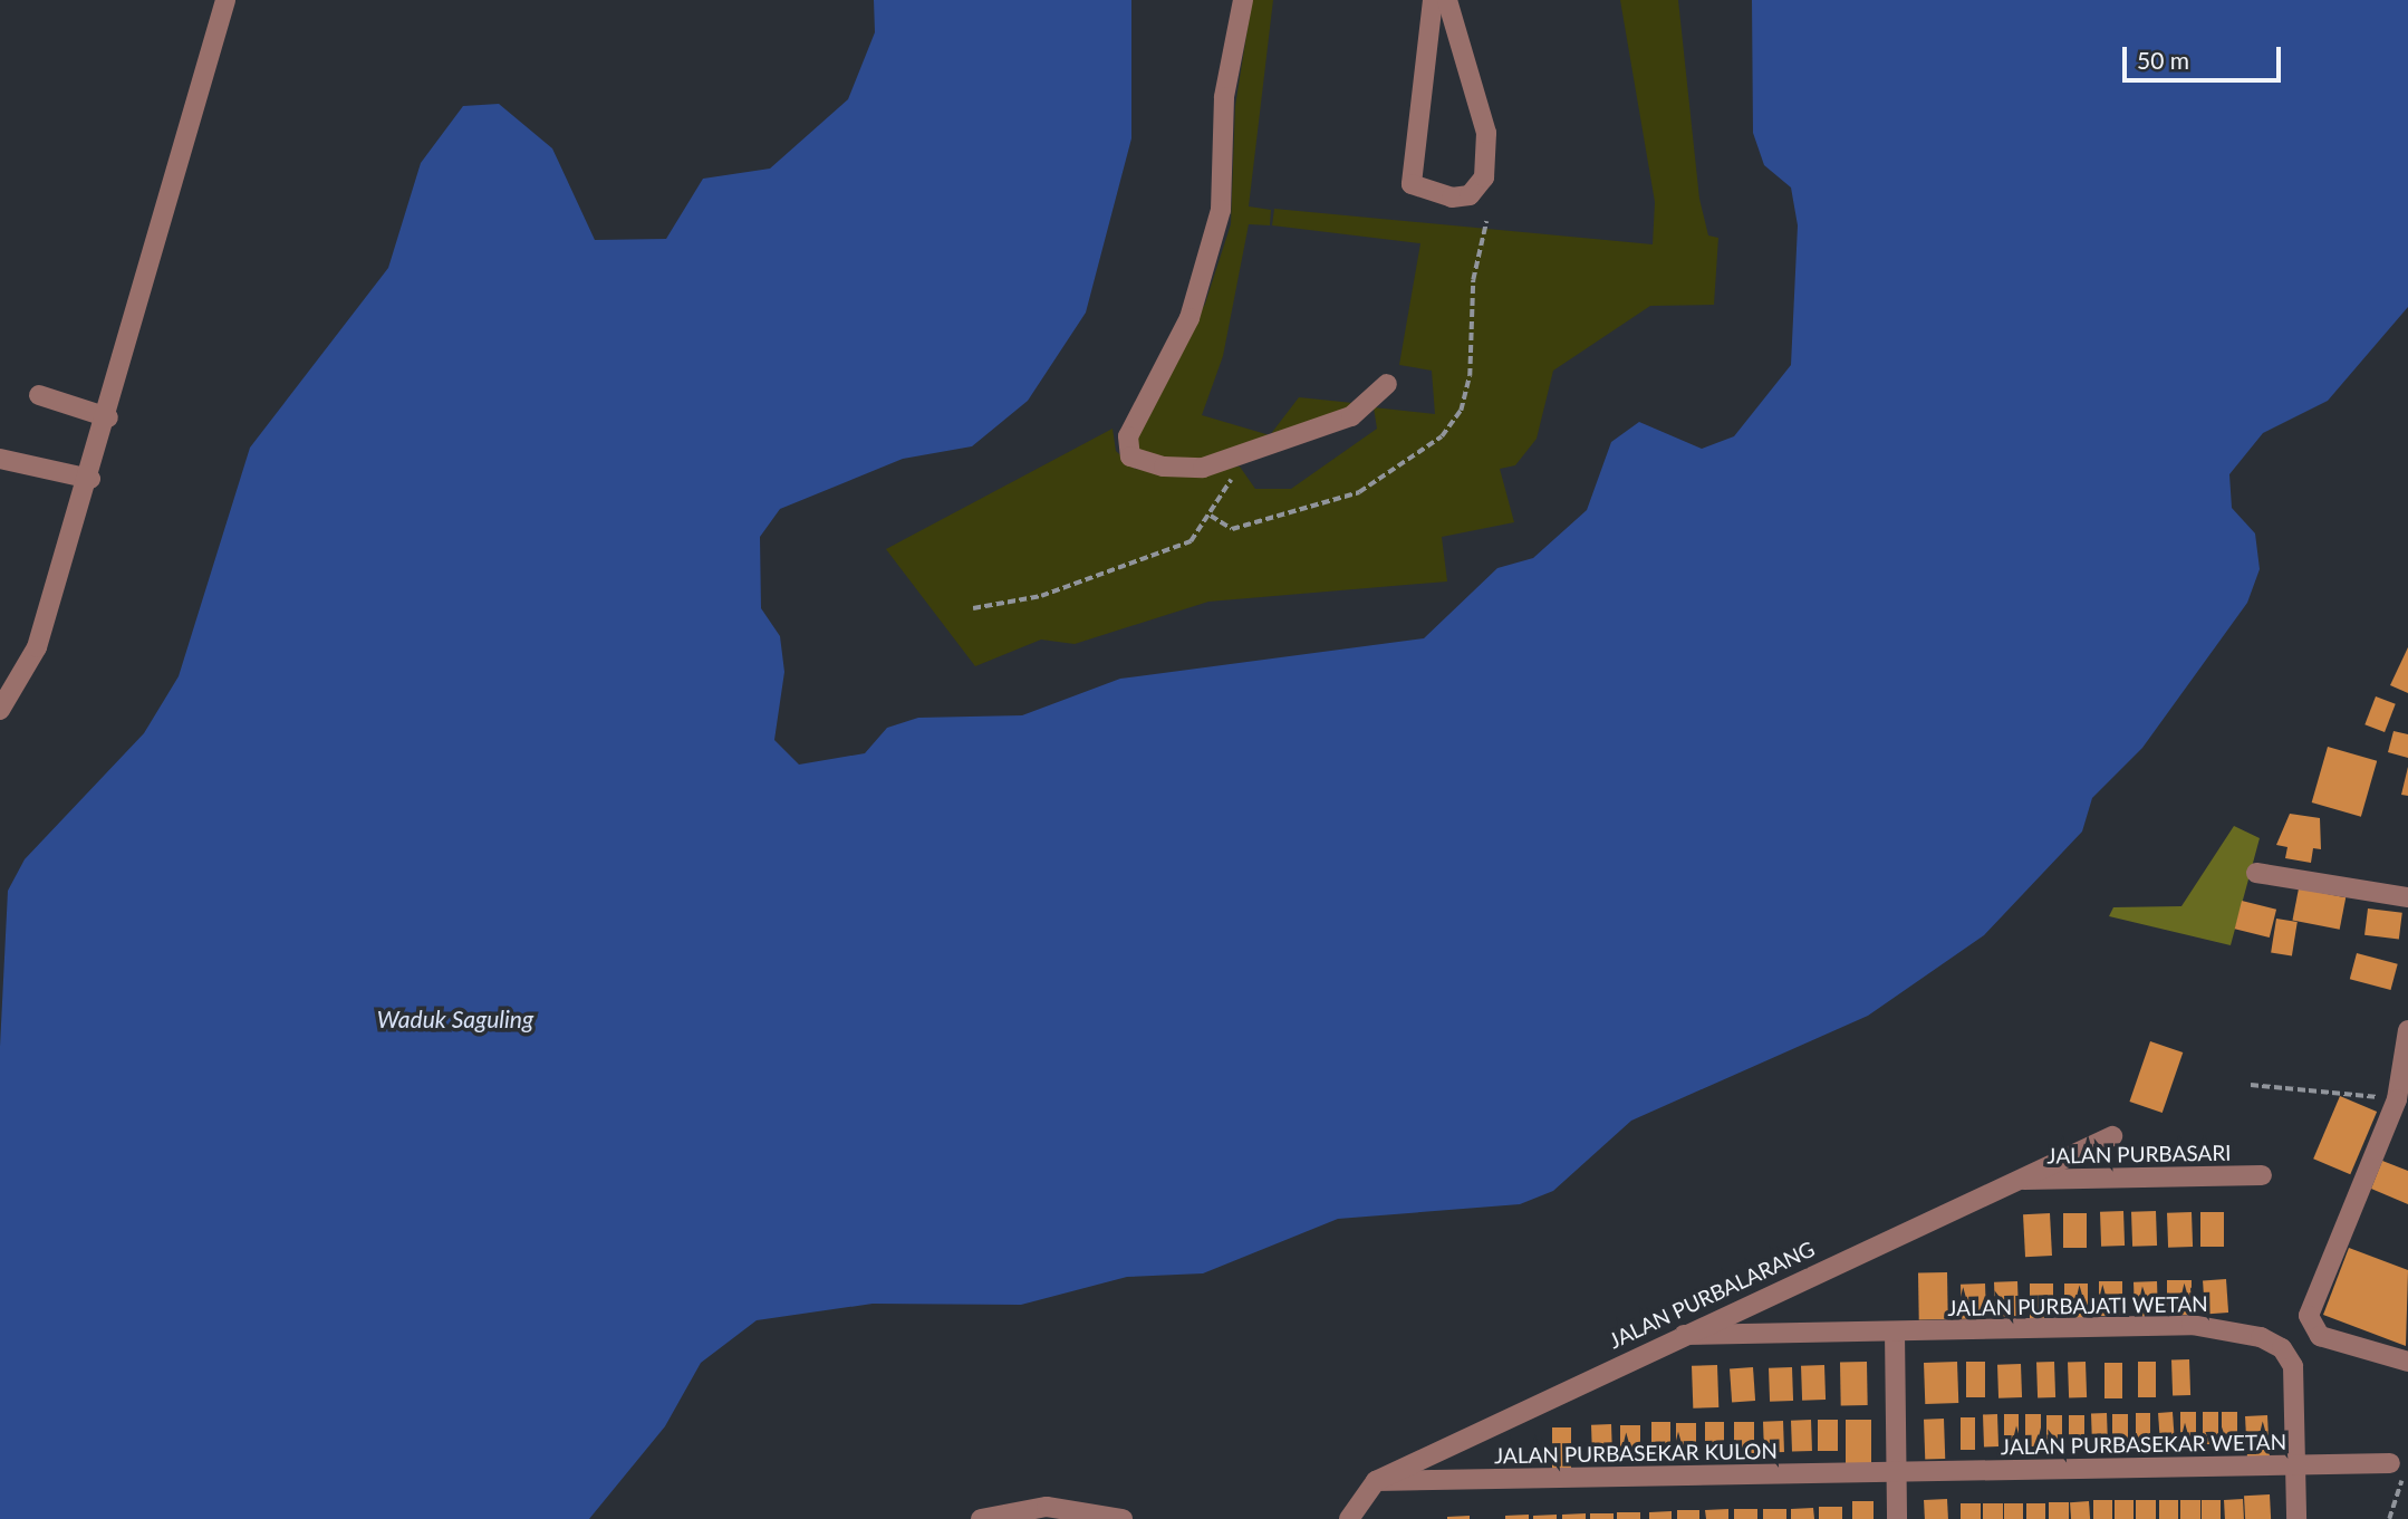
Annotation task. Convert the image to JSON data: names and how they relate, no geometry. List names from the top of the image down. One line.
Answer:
{"streets":{"street":["JALAN PURBASARI","JALAN PURBALARANG","JALAN PURBAJATI WETAN","JALAN PURBASEKAR WETAN","JALAN PURBASEKAR KULON"]},"crossings":[["JALAN PURBASARI","JALAN PURBALARANG"],["JALAN PURBALARANG","JALAN PURBAJATI WETAN"],["JALAN PURBALARANG","JALAN PURBASEKAR KULON"],["JALAN PURBAJATI WETAN","JALAN PURBASEKAR WETAN"],["JALAN PURBASEKAR WETAN","JALAN PURBASEKAR KULON"]],"water":["Waduk Saguling"],"scale_bar":"50 m"}
